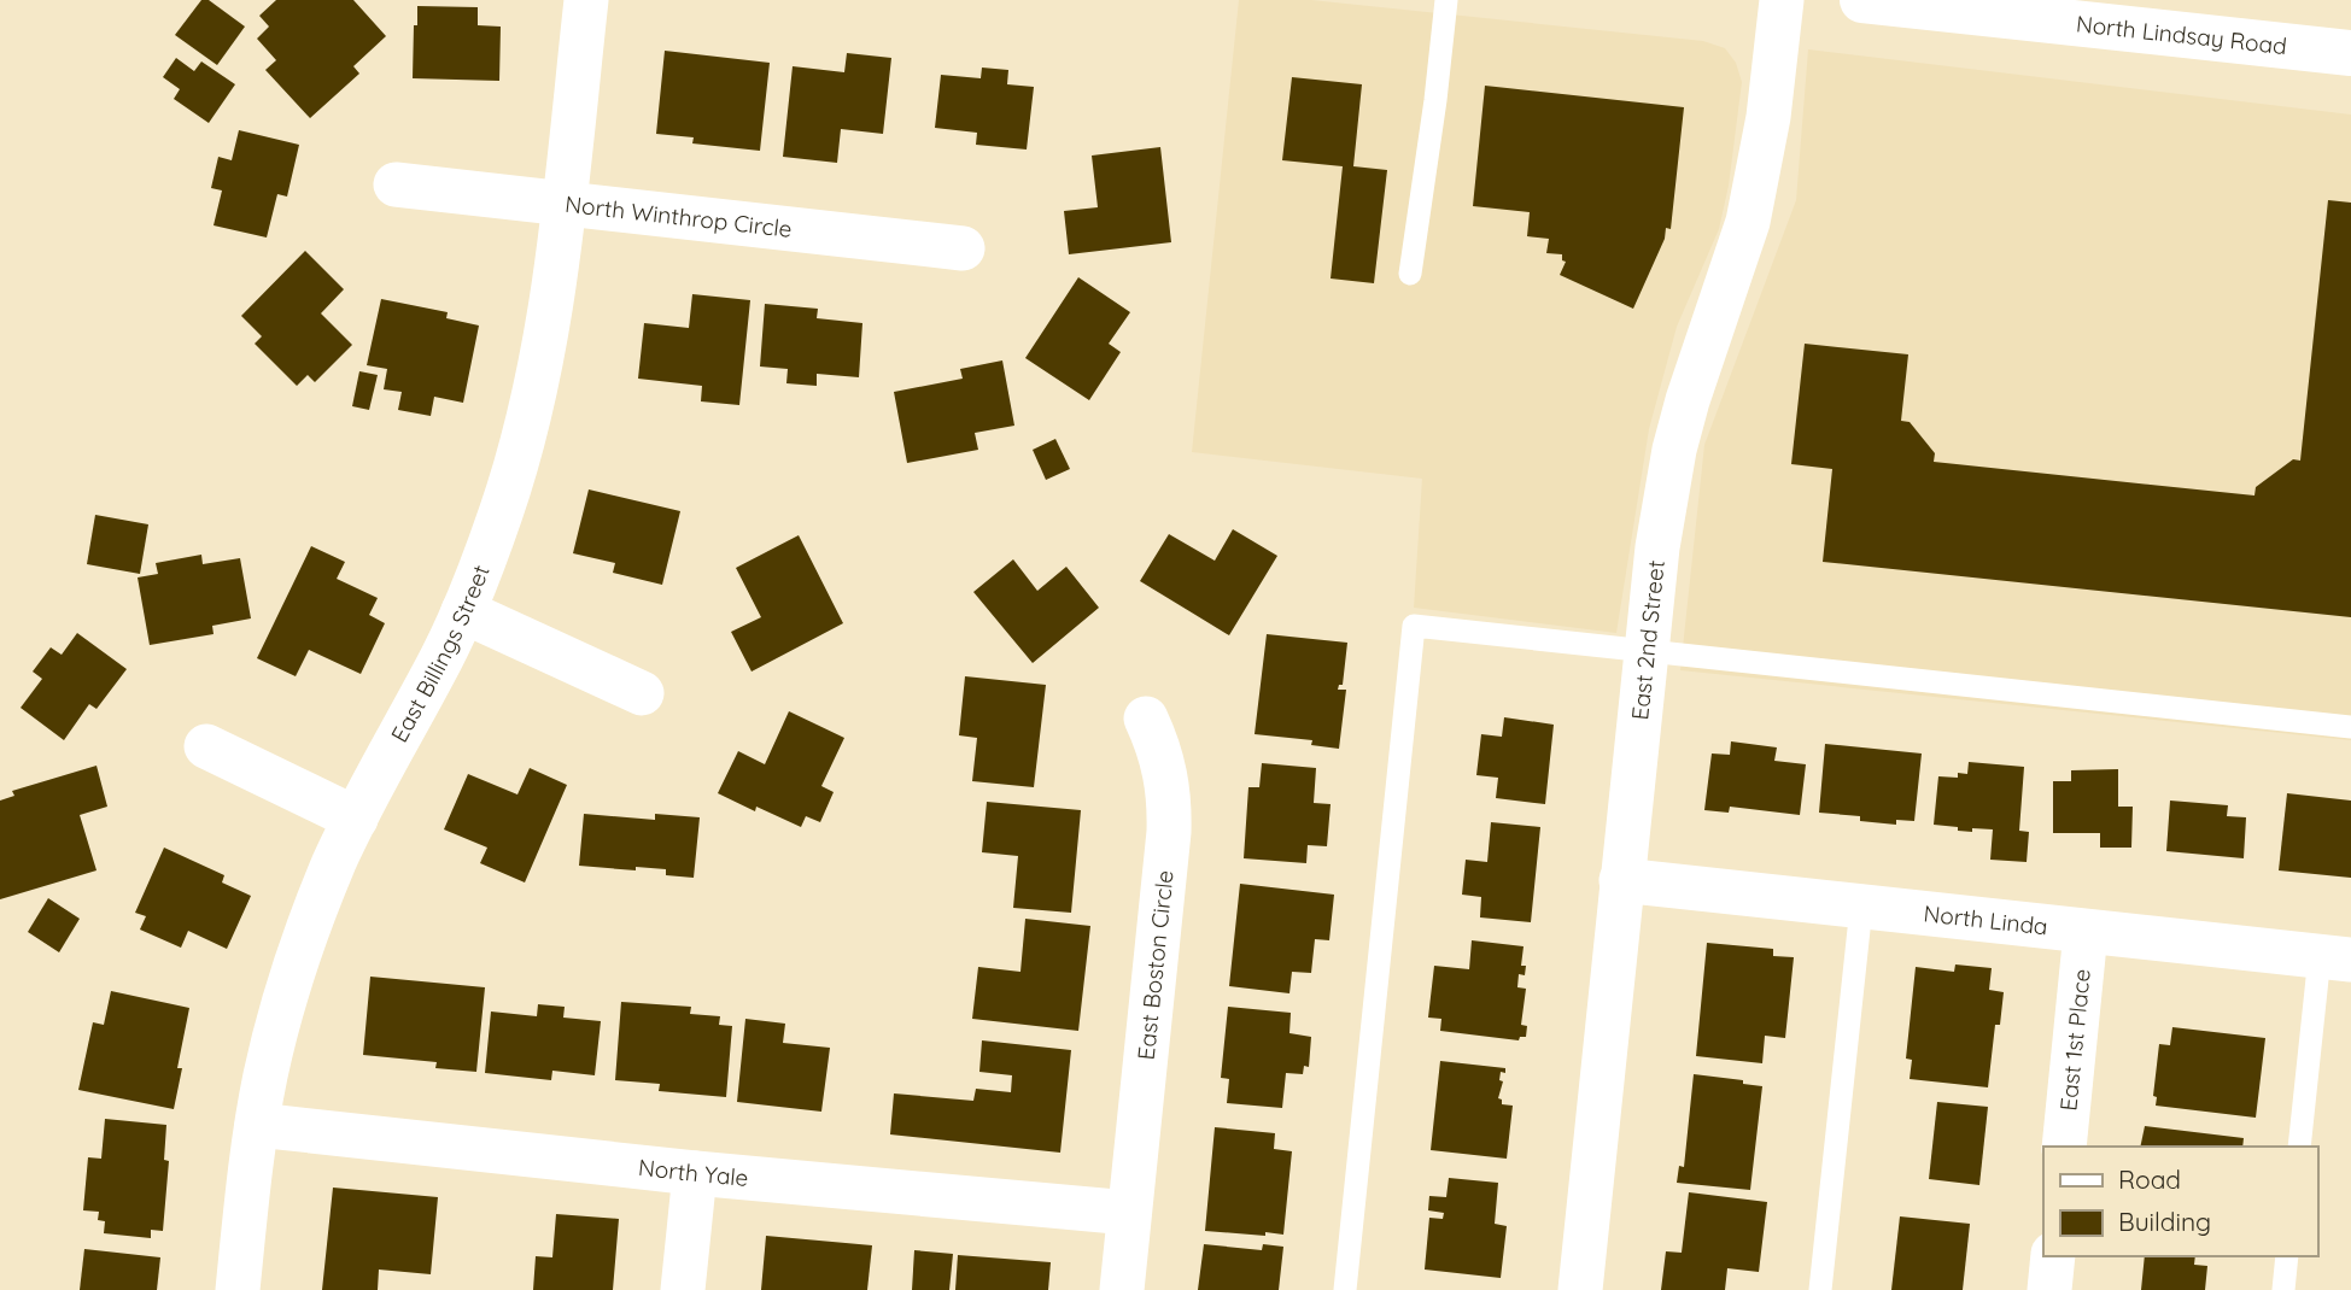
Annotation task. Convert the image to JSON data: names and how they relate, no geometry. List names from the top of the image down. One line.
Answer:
{"streets":{"main road":["North Lindsay Road"],"street":["North Winthrop Circle","East 2nd Street","East Billings Street","North Linda","East Boston Circle","East 1st Place","North Yale"]},"crossings":[["North Winthrop Circle","East Billings Street"],["East 2nd Street","North Linda"],["East Billings Street","North Yale"],["North Linda","East 1st Place"],["East Boston Circle","North Yale"]],"legend":["Road","Building"]}
